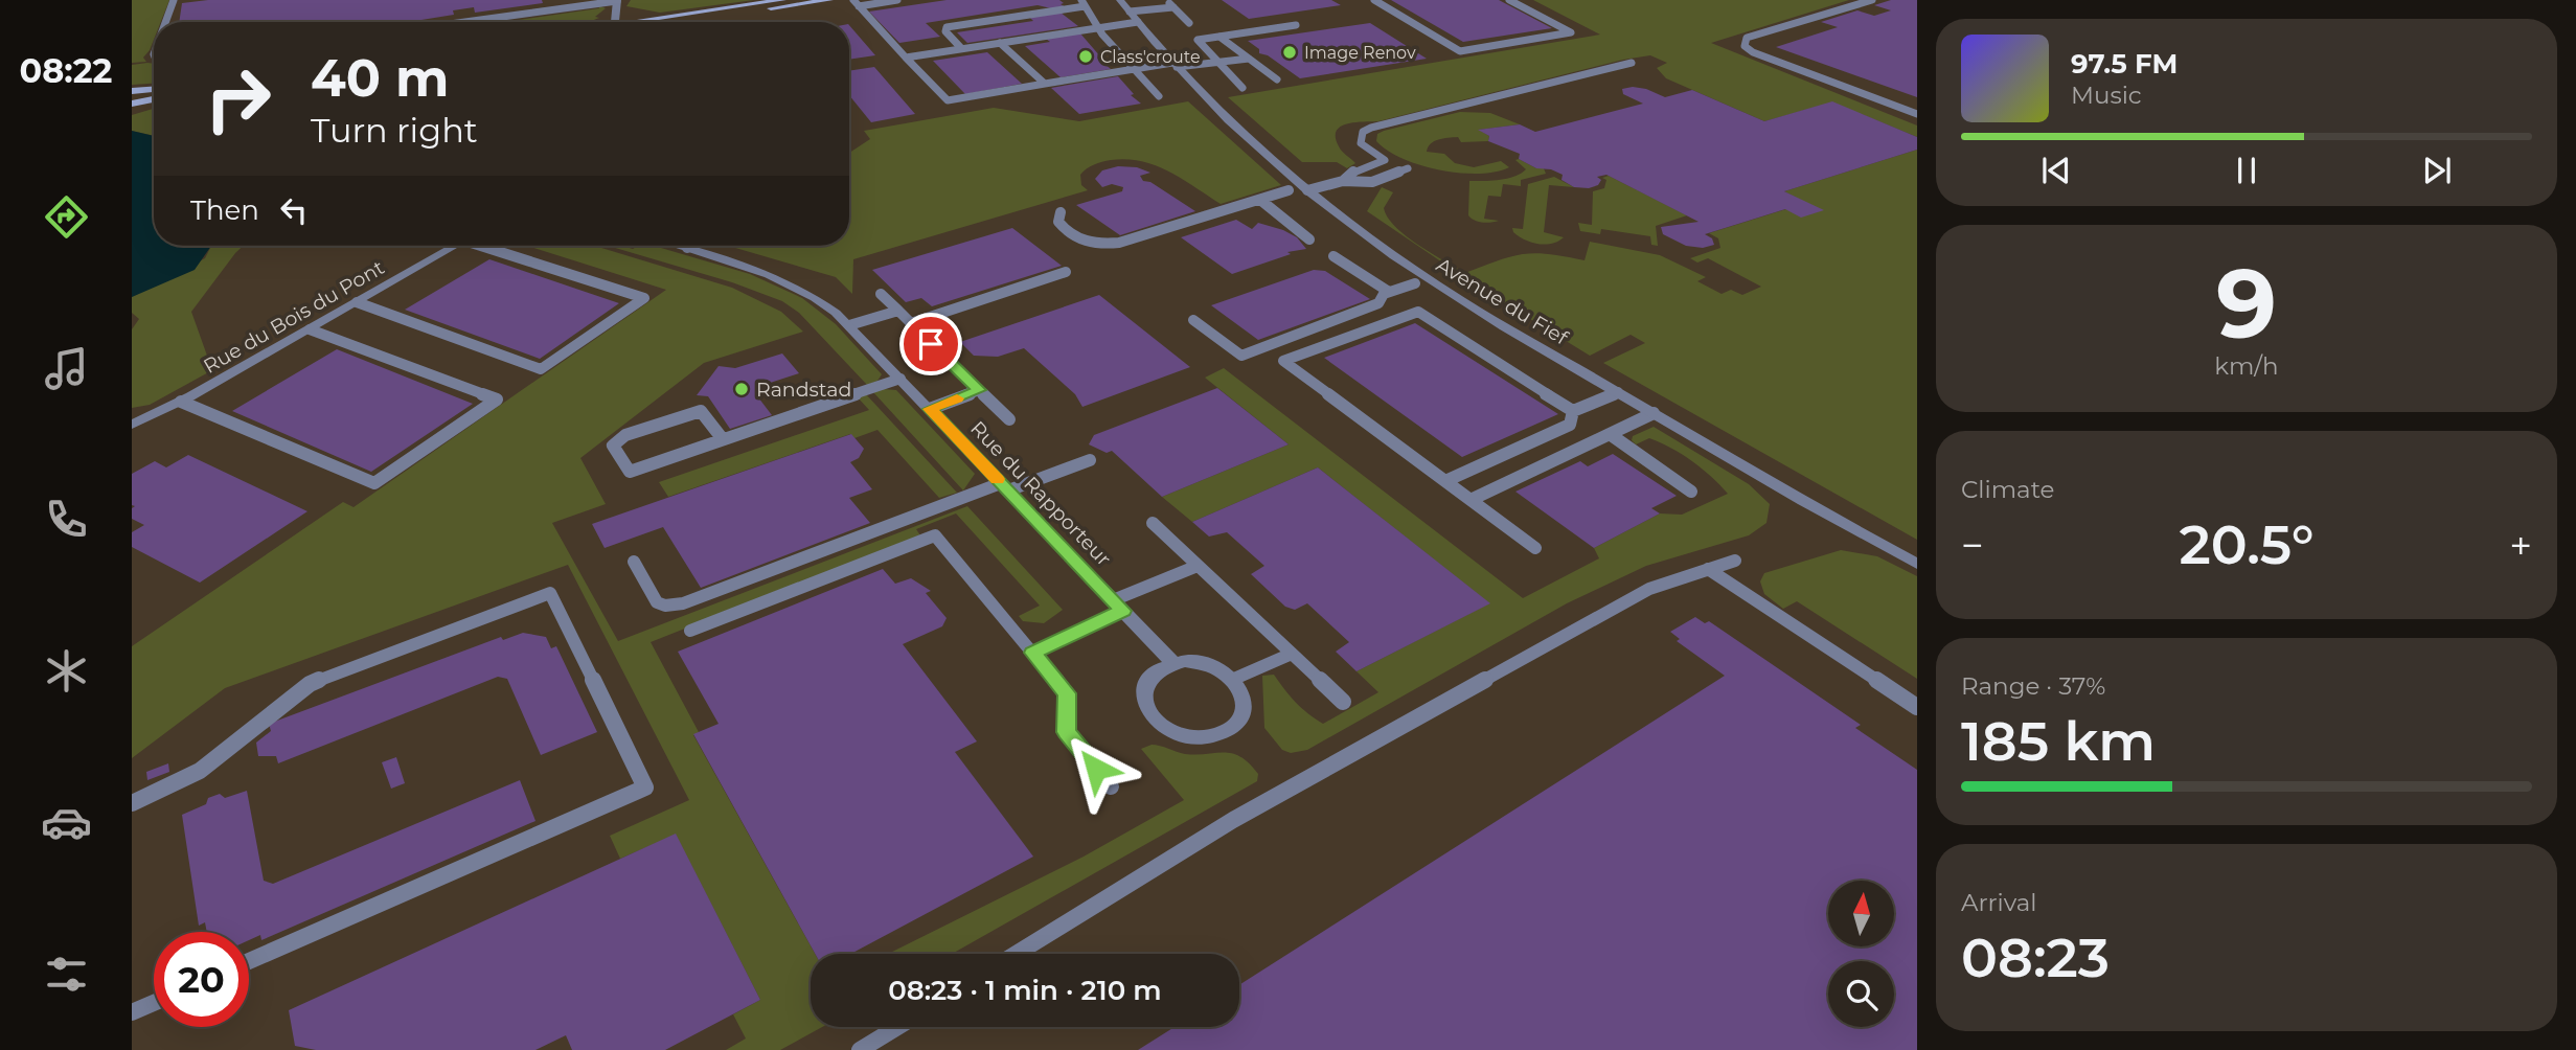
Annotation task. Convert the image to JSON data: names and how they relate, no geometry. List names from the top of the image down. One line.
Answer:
{"streets":{"street":["Avenue du Fief","Rue du Bois du Pont","Rue du Rapporteur"]},"places":["Image Renov","Class'croute","Randstad"],"north":"top","page":{"tabs":"08:22","turn":["40 m","Turn right"],"song":["97.5 FM","Music"],"then":"Then","tile":[["9","km/h"],"Climate",["Range · 37%","185 km"],["Arrival","08:23"]],"heat":["−","20.5°","+"],"limit":"20","trip":"08:23 · 1 min · 210 m"}}
